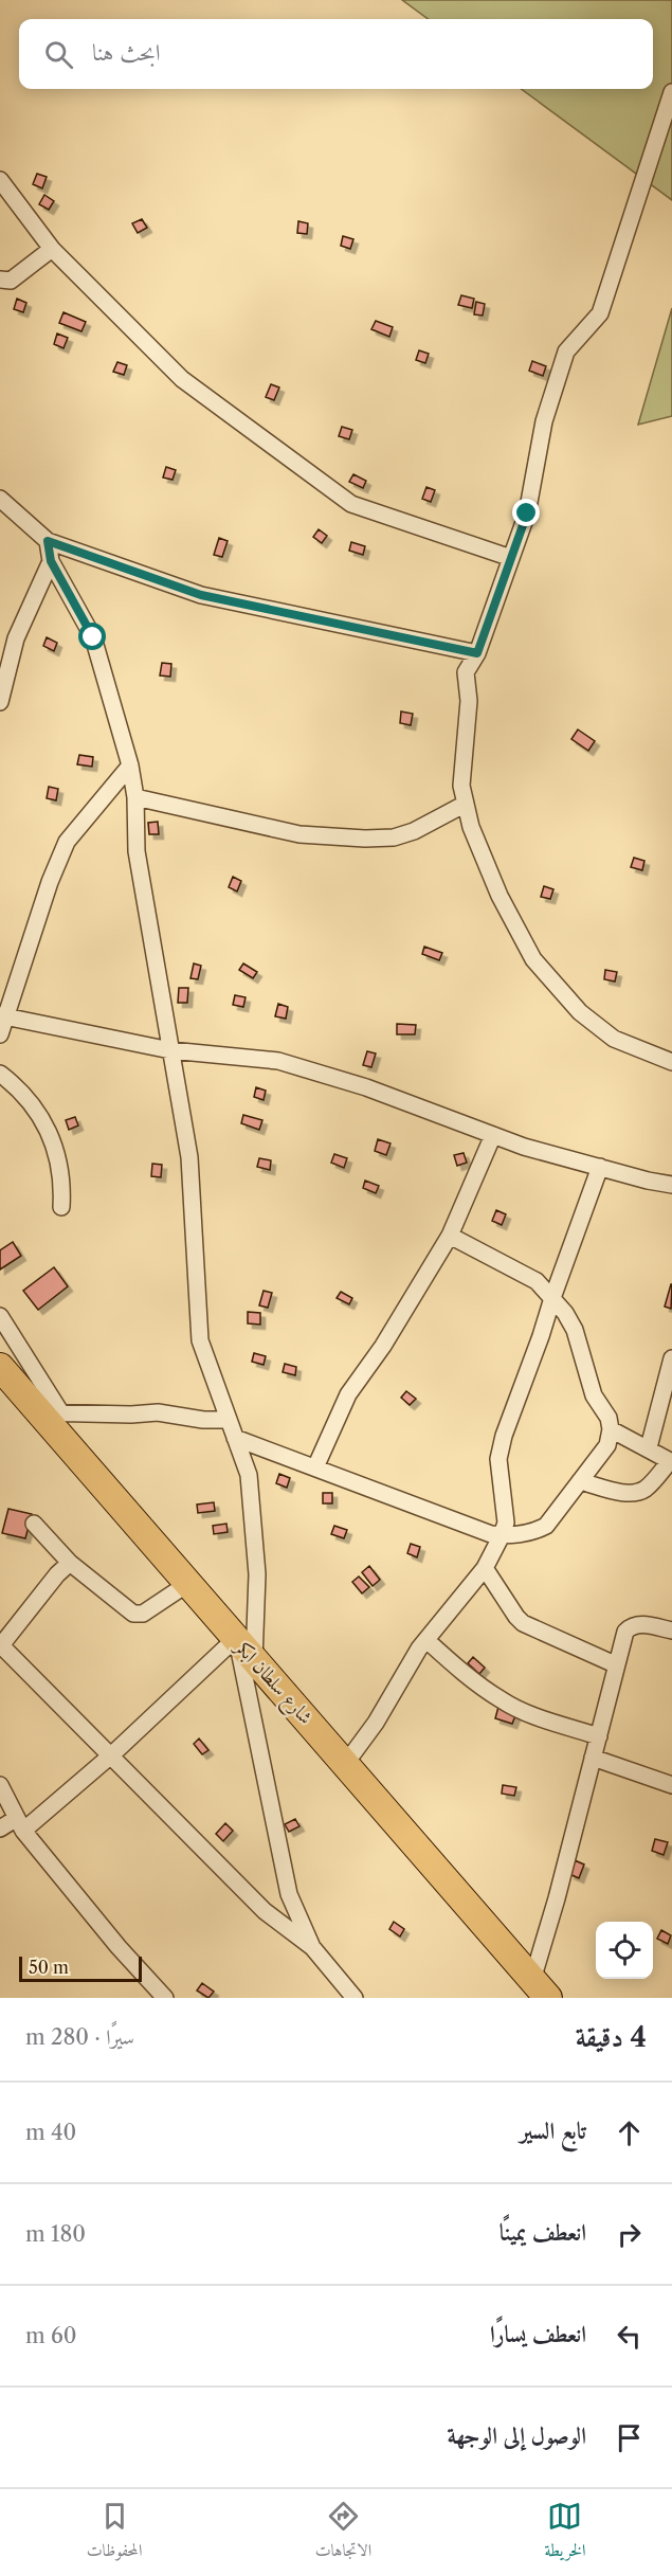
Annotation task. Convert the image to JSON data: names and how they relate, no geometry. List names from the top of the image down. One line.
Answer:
{"streets":{"highway":["شارع سلطان ابكر"]},"scale_bar":"50 m","page":{"search":"ابحث هنا","scale":"50 m","heading":["4 دقيقة","سيرًا · 280 m"],"list":[["تابع السير","40 m"],["انعطف يمينًا","180 m"],["انعطف يسارًا","60 m"],"الوصول إلى الوجهة"],"nav":["الخريطة","الاتجاهات","المحفوظات"]}}
